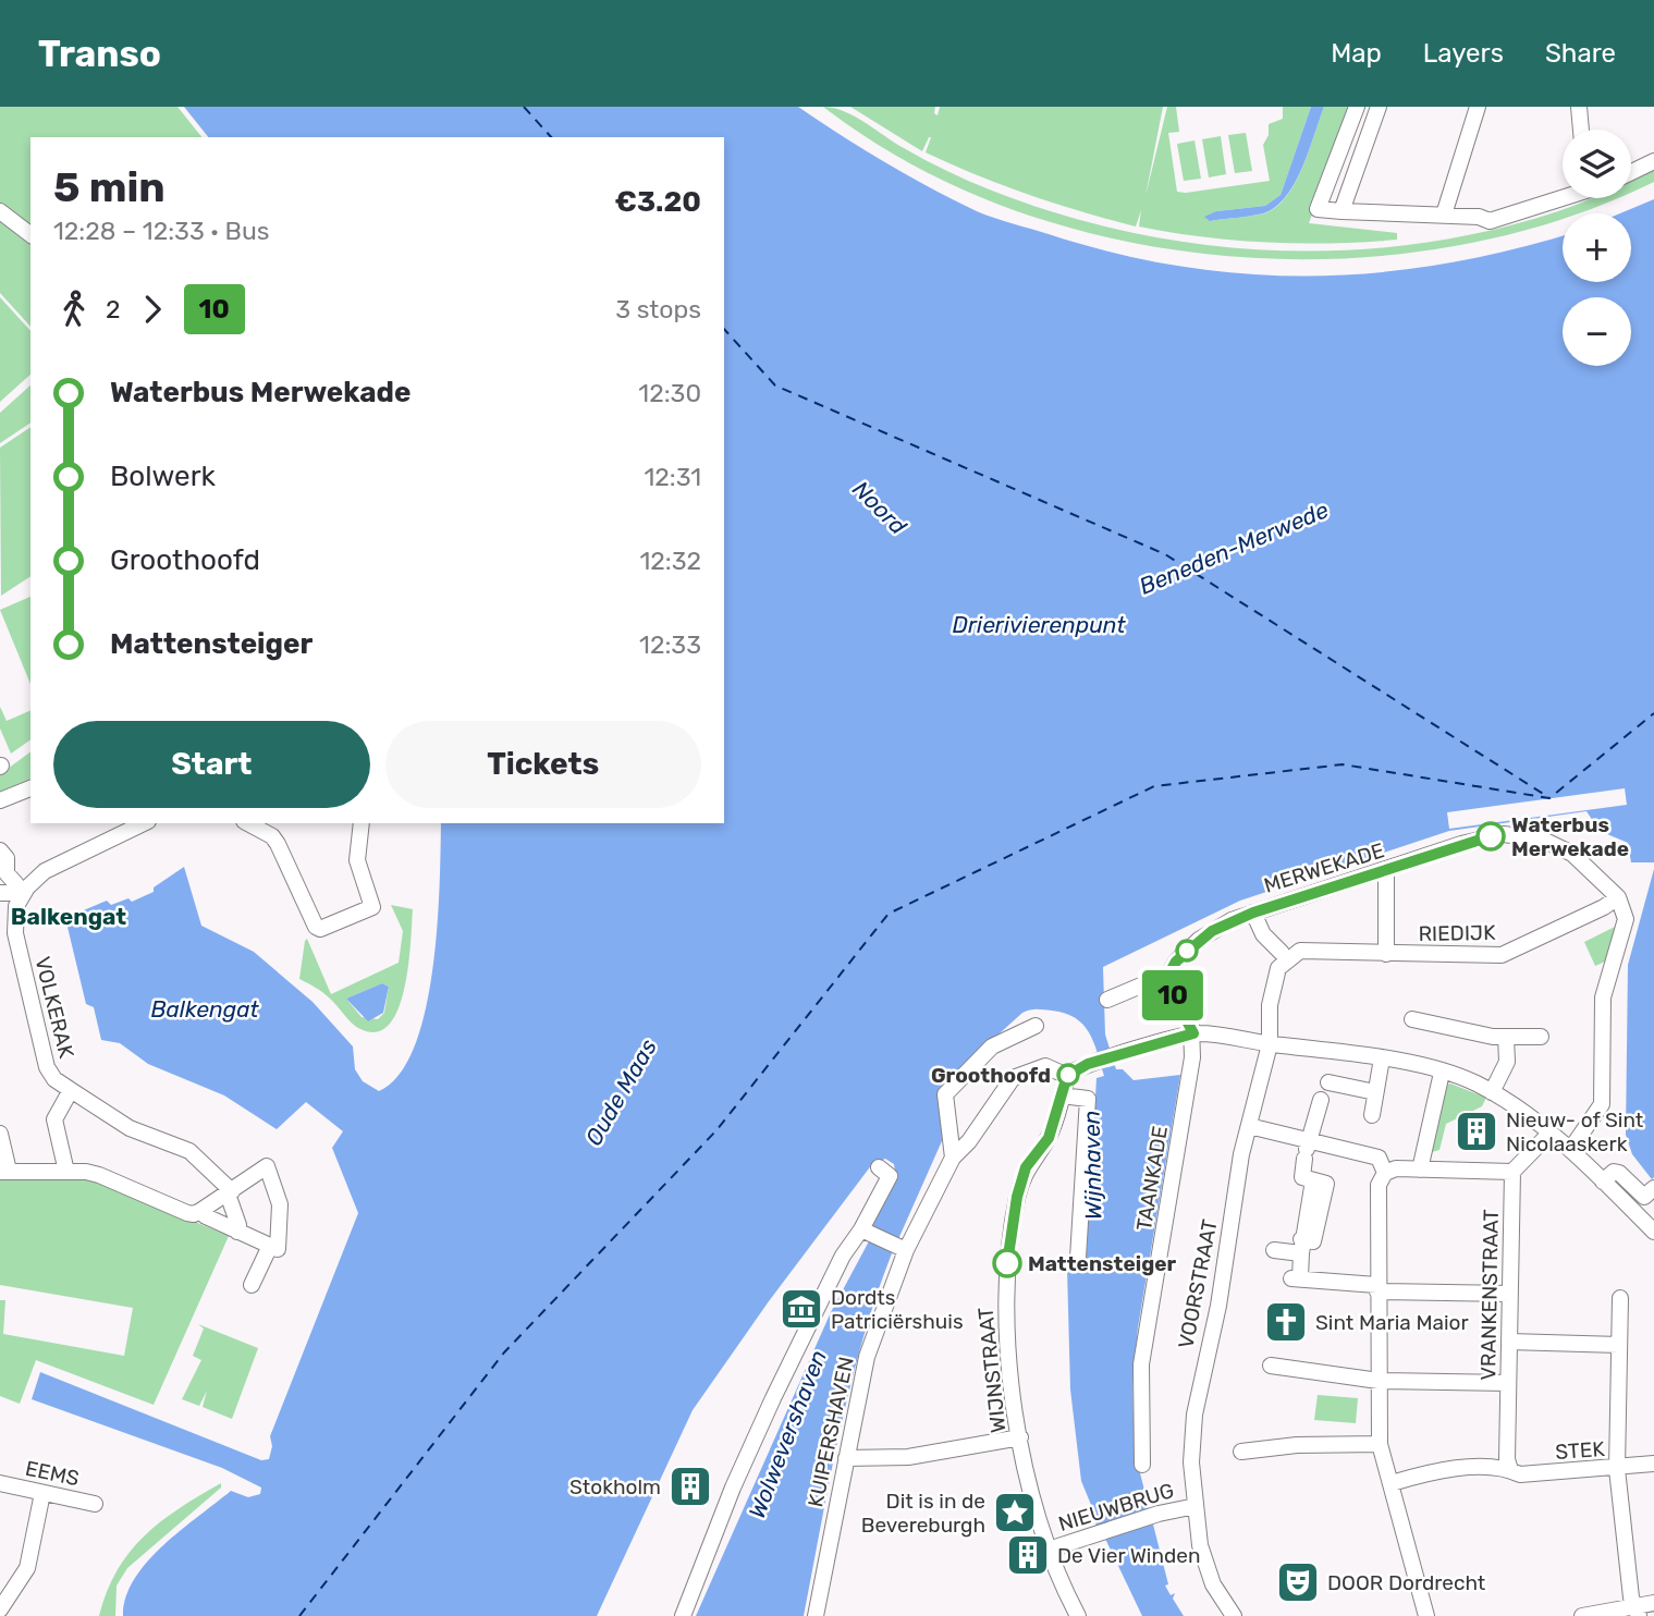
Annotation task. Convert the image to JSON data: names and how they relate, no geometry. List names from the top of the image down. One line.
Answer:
{"streets":{"street":["MERWEKADE","RIEDIJK","VOLKERAK","TAANKADE","VOORSTRAAT","VRANKENSTRAAT","WIJNSTRAAT","KUIPERSHAVEN","STEK","EEMS","NIEUWBRUG"]},"crossings":[["MERWEKADE","RIEDIJK"],["RIEDIJK","VOORSTRAAT"],["VOORSTRAAT","NIEUWBRUG"],["VRANKENSTRAAT","STEK"],["WIJNSTRAAT","KUIPERSHAVEN"],["WIJNSTRAAT","NIEUWBRUG"]],"districts":["Balkengat"],"water":["Noord","Beneden-Merwede","Drierivierenpunt","Balkengat","Oude Maas","Wijnhaven","Wolwevershaven"],"places":{"other":["Waterbus Merwekade","Groothoofd","Mattensteiger"],"building":["Nieuw- of Sint Nicolaaskerk","Stokholm","De Vier Winden"],"museum":["Dordts Patriciërshuis"],"church":["Sint Maria Maior"],"place":["Dit is in de Bevereburgh"],"theatre":["DOOR Dordrecht"]},"lines":["bus line 10"],"page":{"header":"Transo","nav":["Map","Layers","Share"],"on_map":"10","map_buttons":["+","−"],"heading":["5 min","12:28 – 12:33 · Bus","€3.20"],"legs":["2","10","3 stops"],"list":[{"name":"Waterbus Merwekade","value":"12:30"},{"name":"Bolwerk","value":"12:31"},{"name":"Groothoofd","value":"12:32"},{"name":"Mattensteiger","value":"12:33"}],"buttons":["Start","Tickets"]}}
